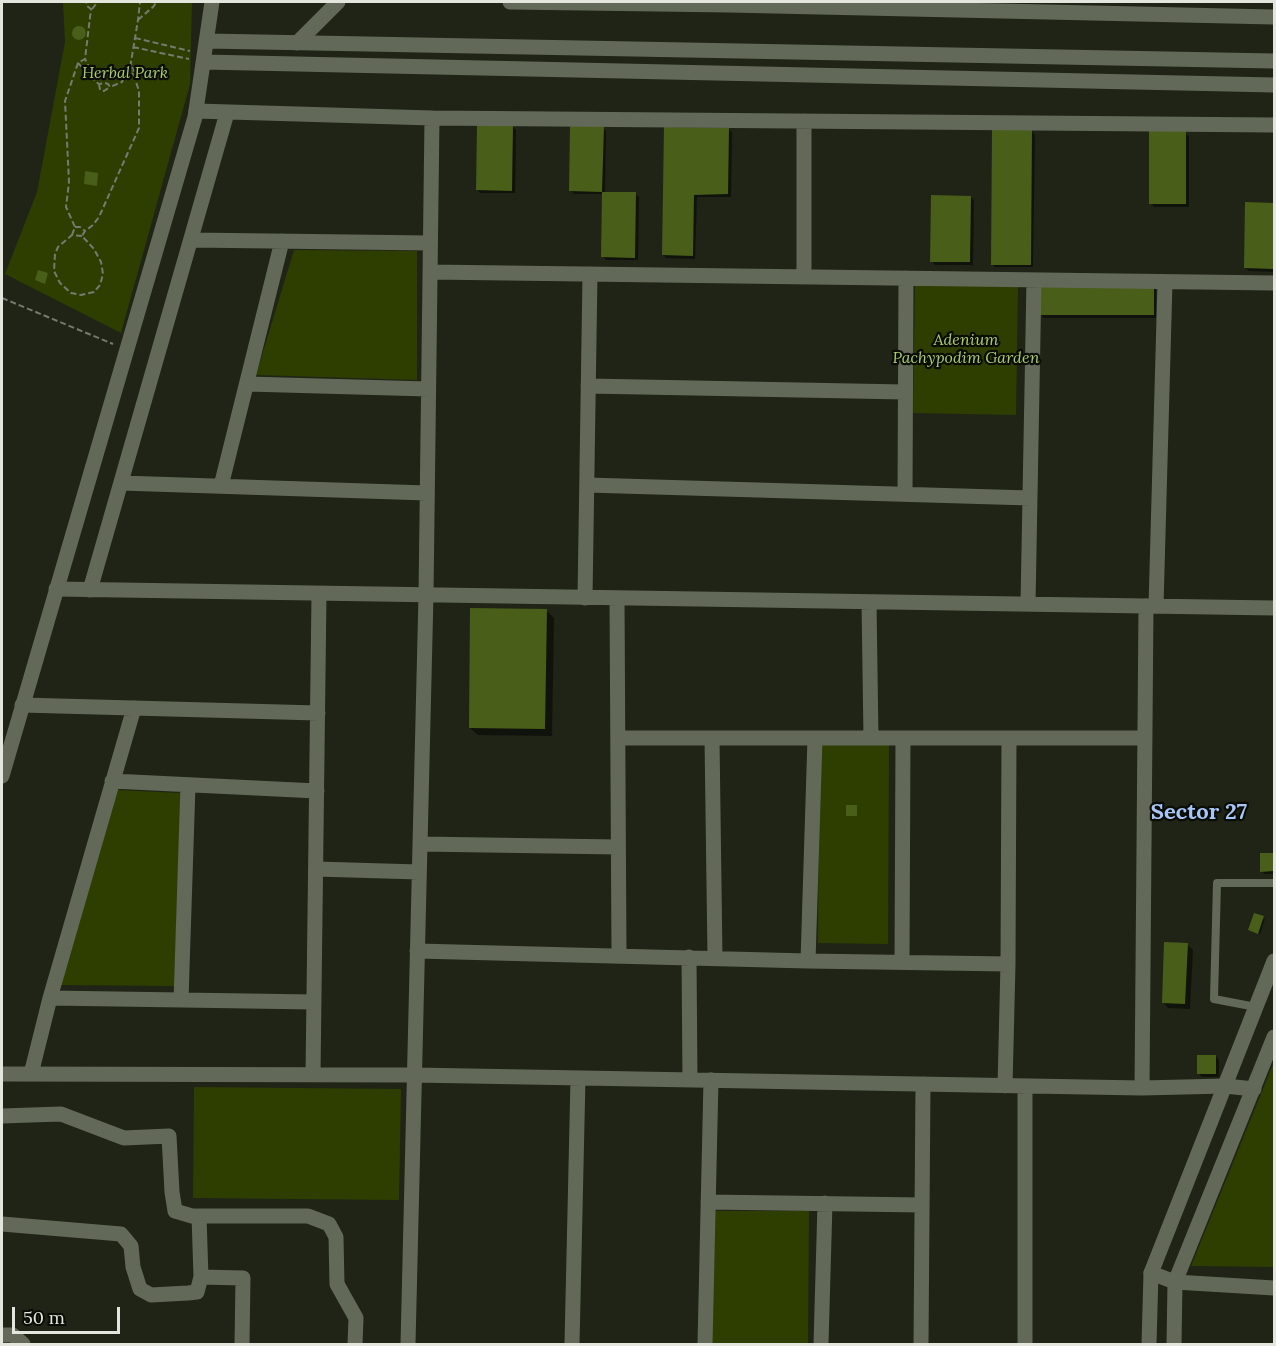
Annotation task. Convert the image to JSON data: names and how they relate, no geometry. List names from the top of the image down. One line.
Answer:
{"districts":["Sector 27"],"parks":["Herbal Park","Adenium Pachypodim Garden"],"scale_bar":"50 m"}
